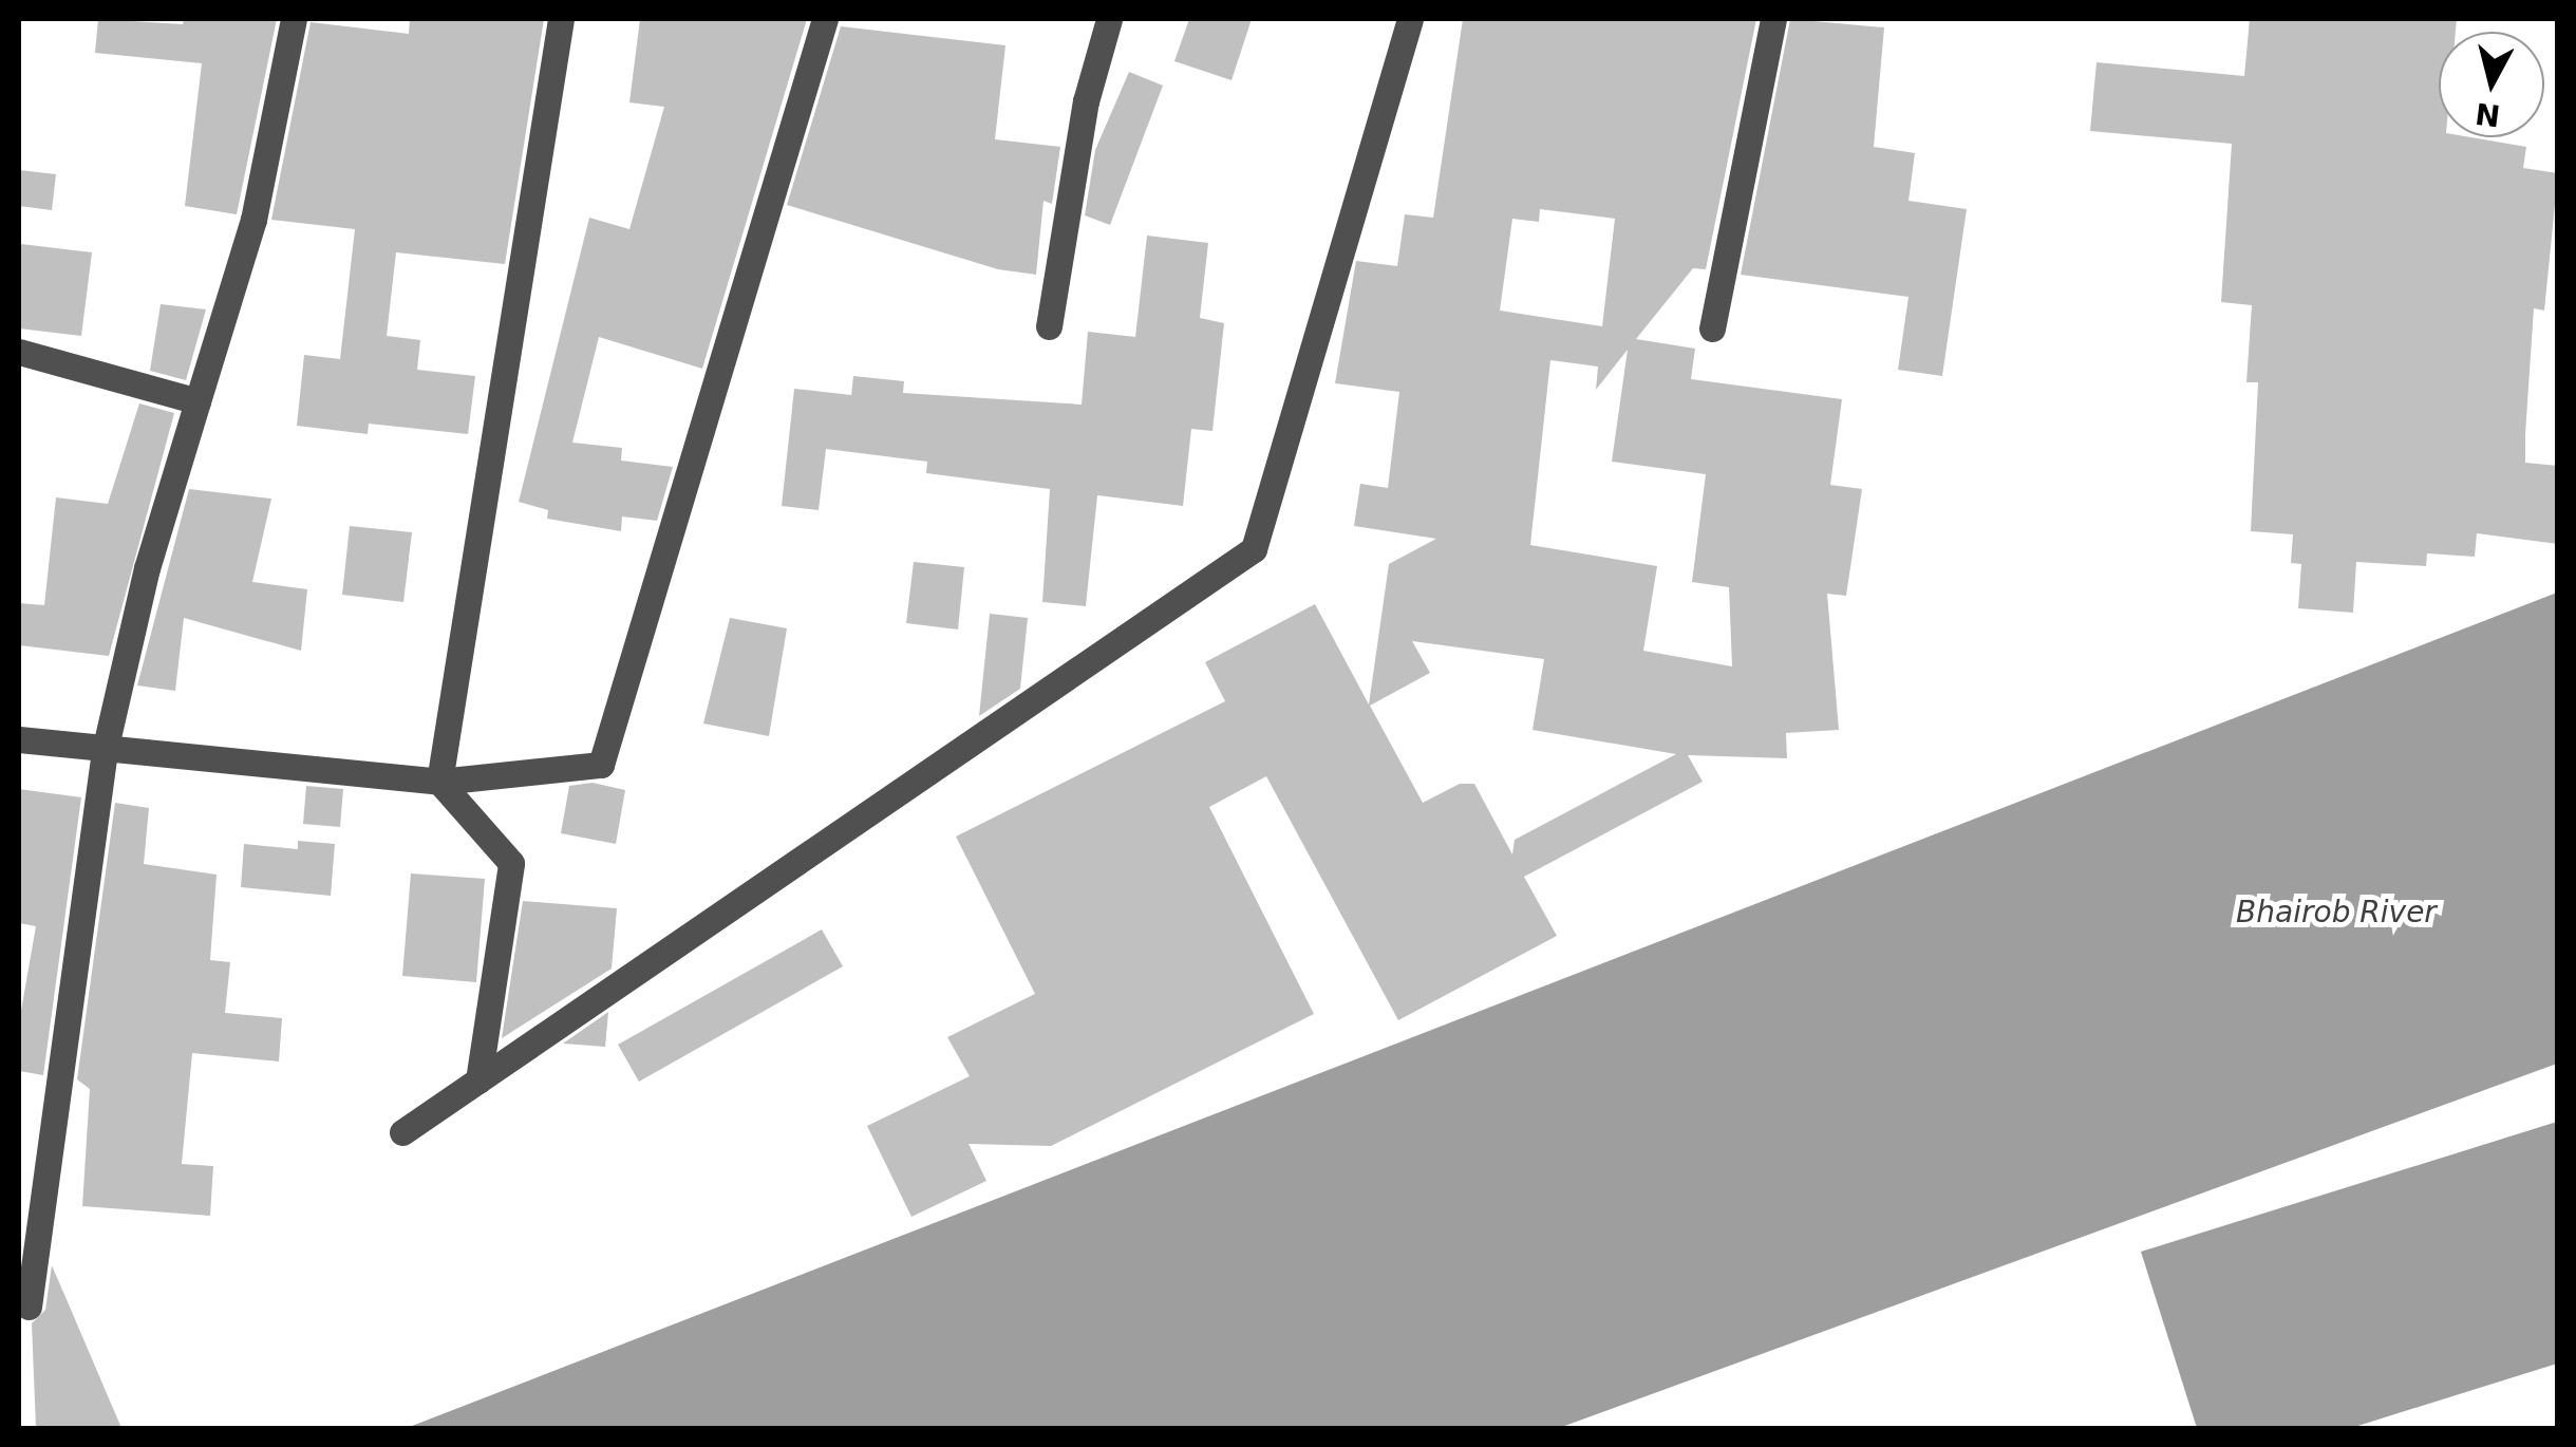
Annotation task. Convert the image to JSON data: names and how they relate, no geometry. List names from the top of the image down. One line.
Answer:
{"water":["Bhairob River"],"north":"bottom"}
